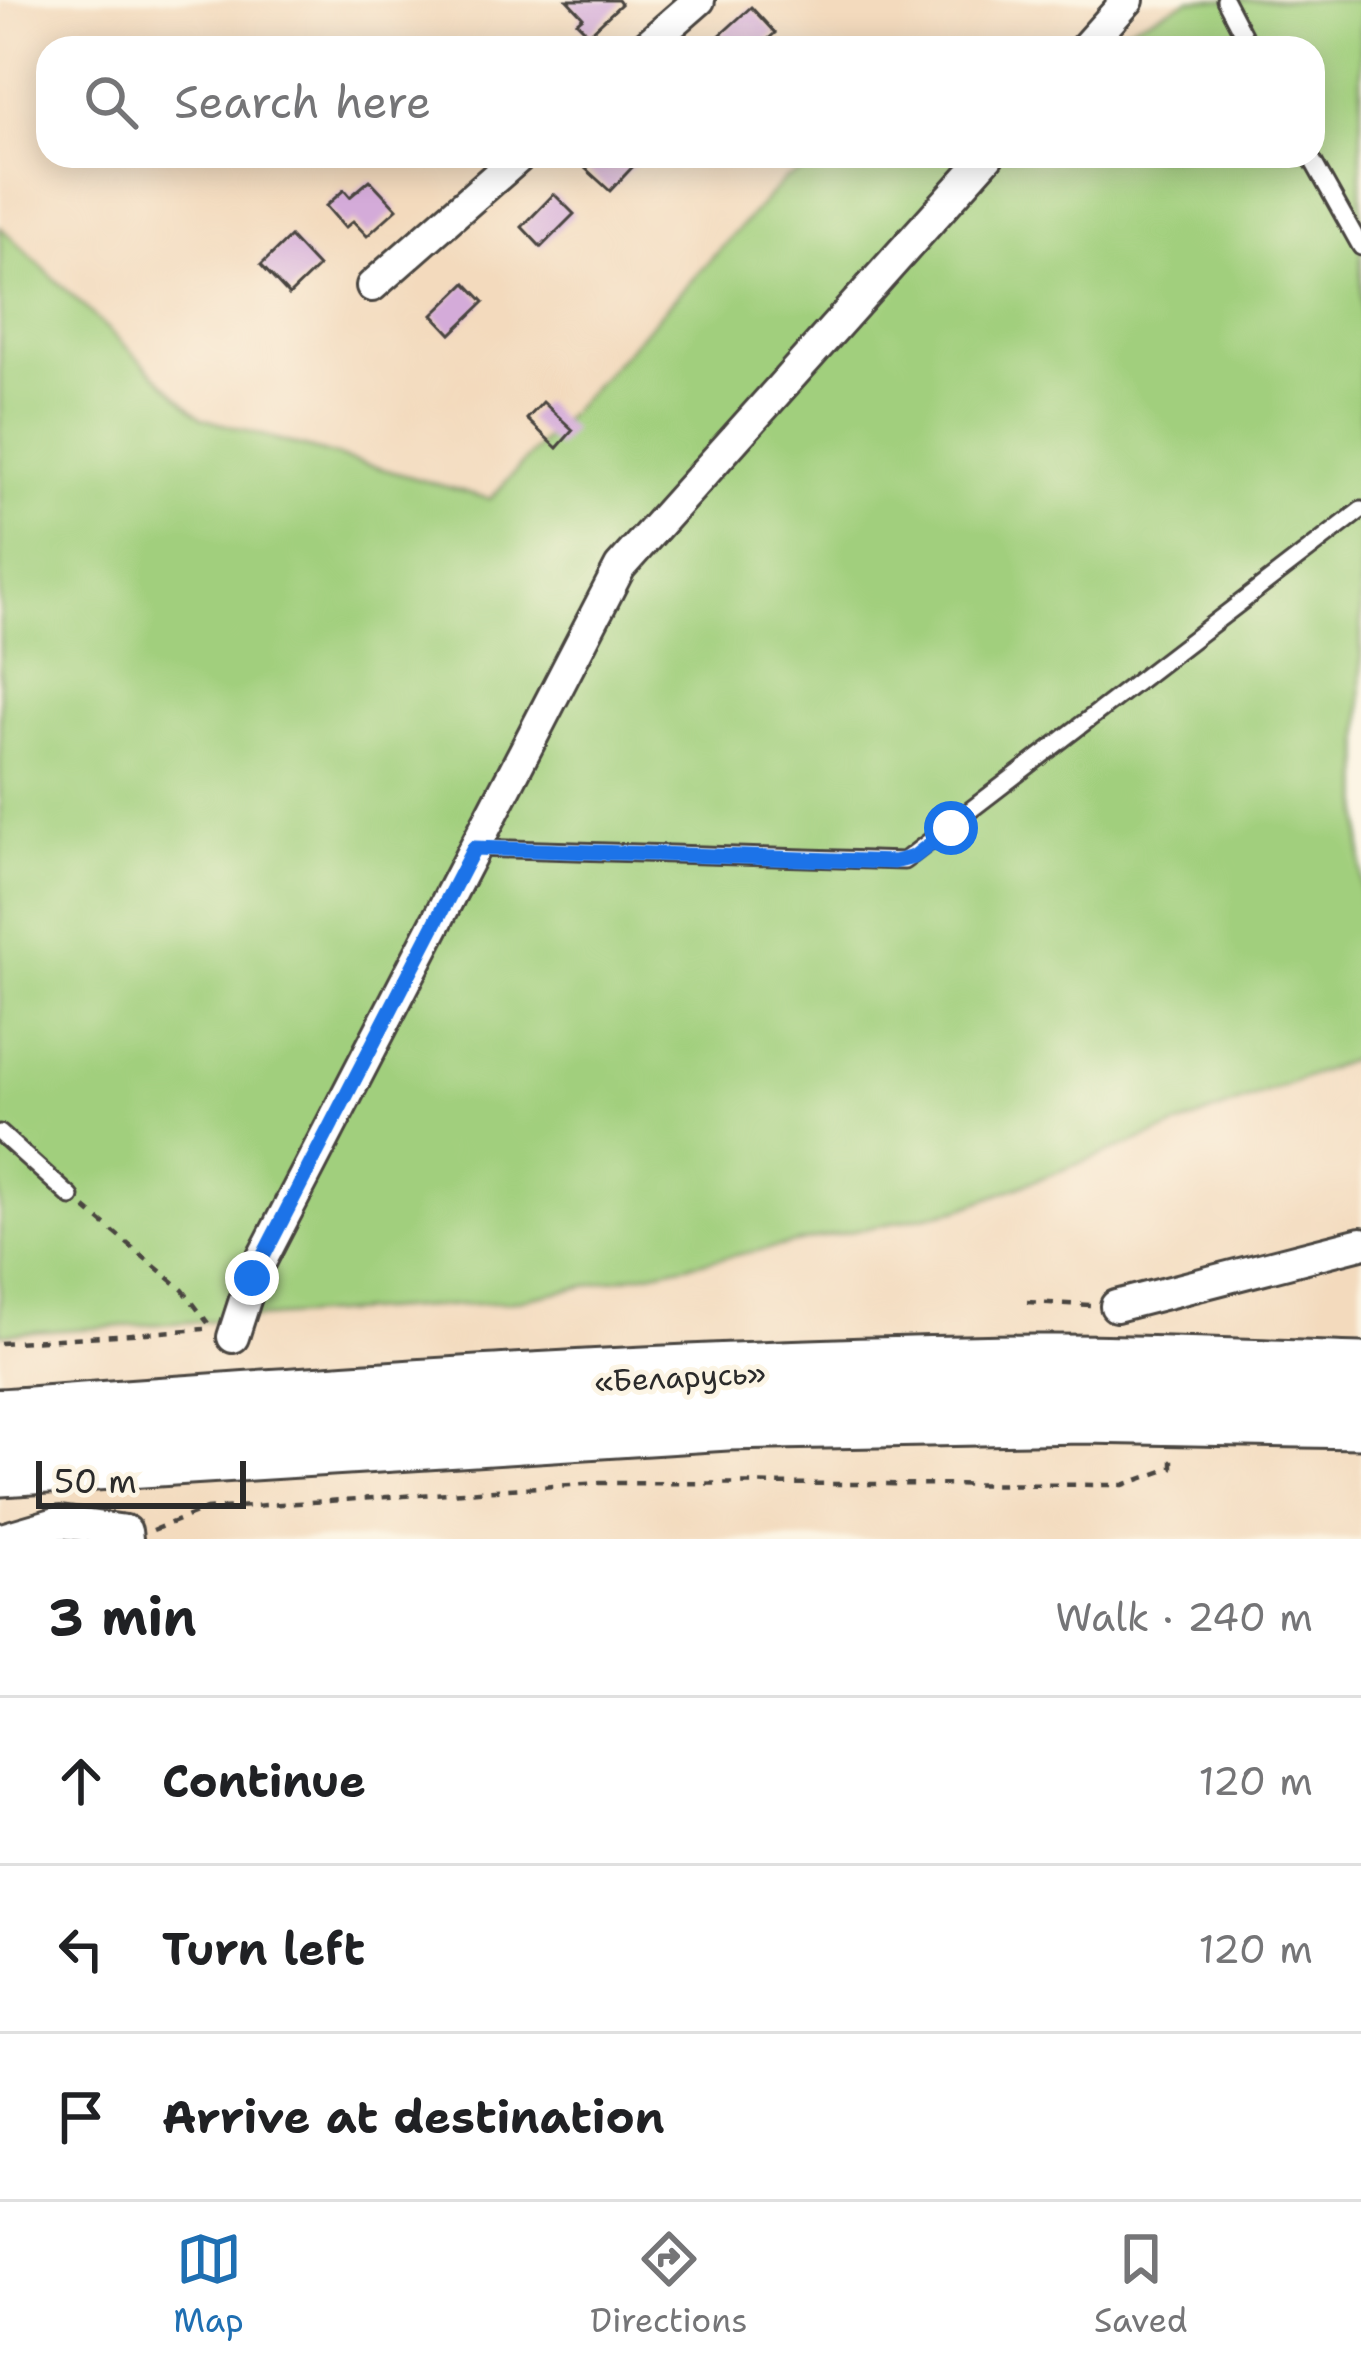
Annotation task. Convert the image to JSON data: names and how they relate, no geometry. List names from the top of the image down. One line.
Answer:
{"streets":{"highway":["«Беларусь»"]},"scale_bar":"50 m","page":{"search":"Search here","scale":"50 m","heading":["3 min","Walk · 240 m"],"list":[["Continue","120 m"],["Turn left","120 m"],"Arrive at destination"],"nav":["Map","Directions","Saved"]}}
